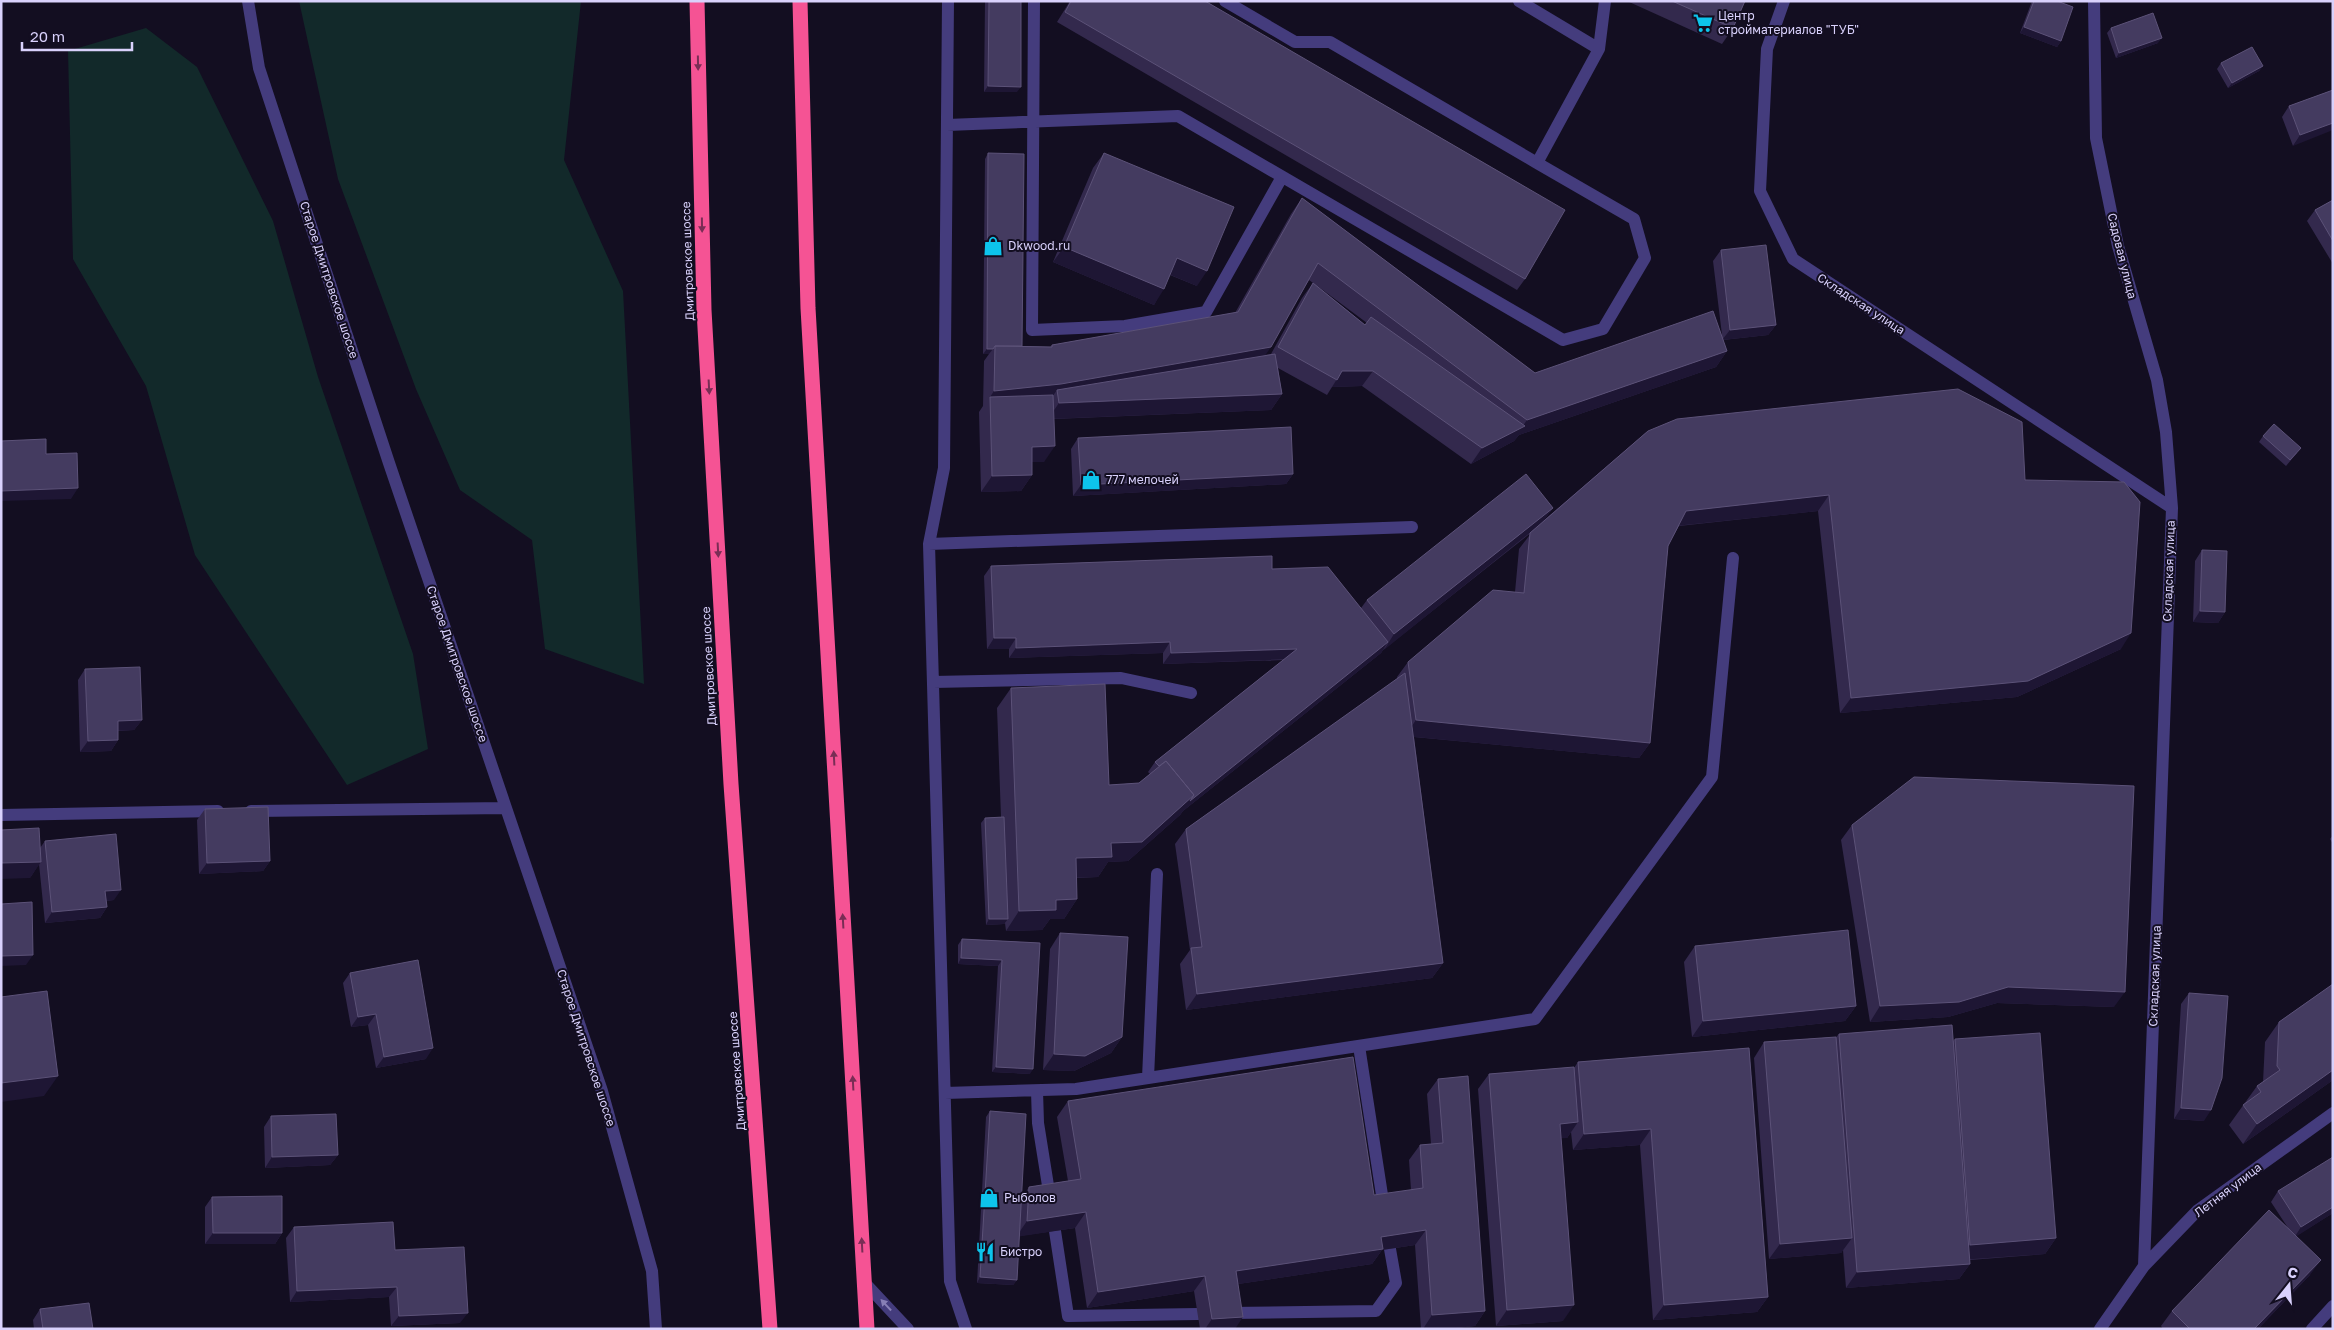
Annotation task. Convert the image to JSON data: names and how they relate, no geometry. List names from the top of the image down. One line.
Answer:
{"streets":{"highway":["Дмитровское шоссе"],"street":["Садовая улица","Старое Дмитровское шоссе","Складская улица","Летняя улица"]},"crossings":[["Садовая улица","Складская улица"],["Складская улица","Летняя улица"]],"places":{"supermarket":["Центр стройматериалов \"ТУБ\""],"shop":["Dkwood.ru","777 мелочей","Рыболов"],"restaurant":["Бистро"]},"scale_bar":"20 m","north":"top"}
